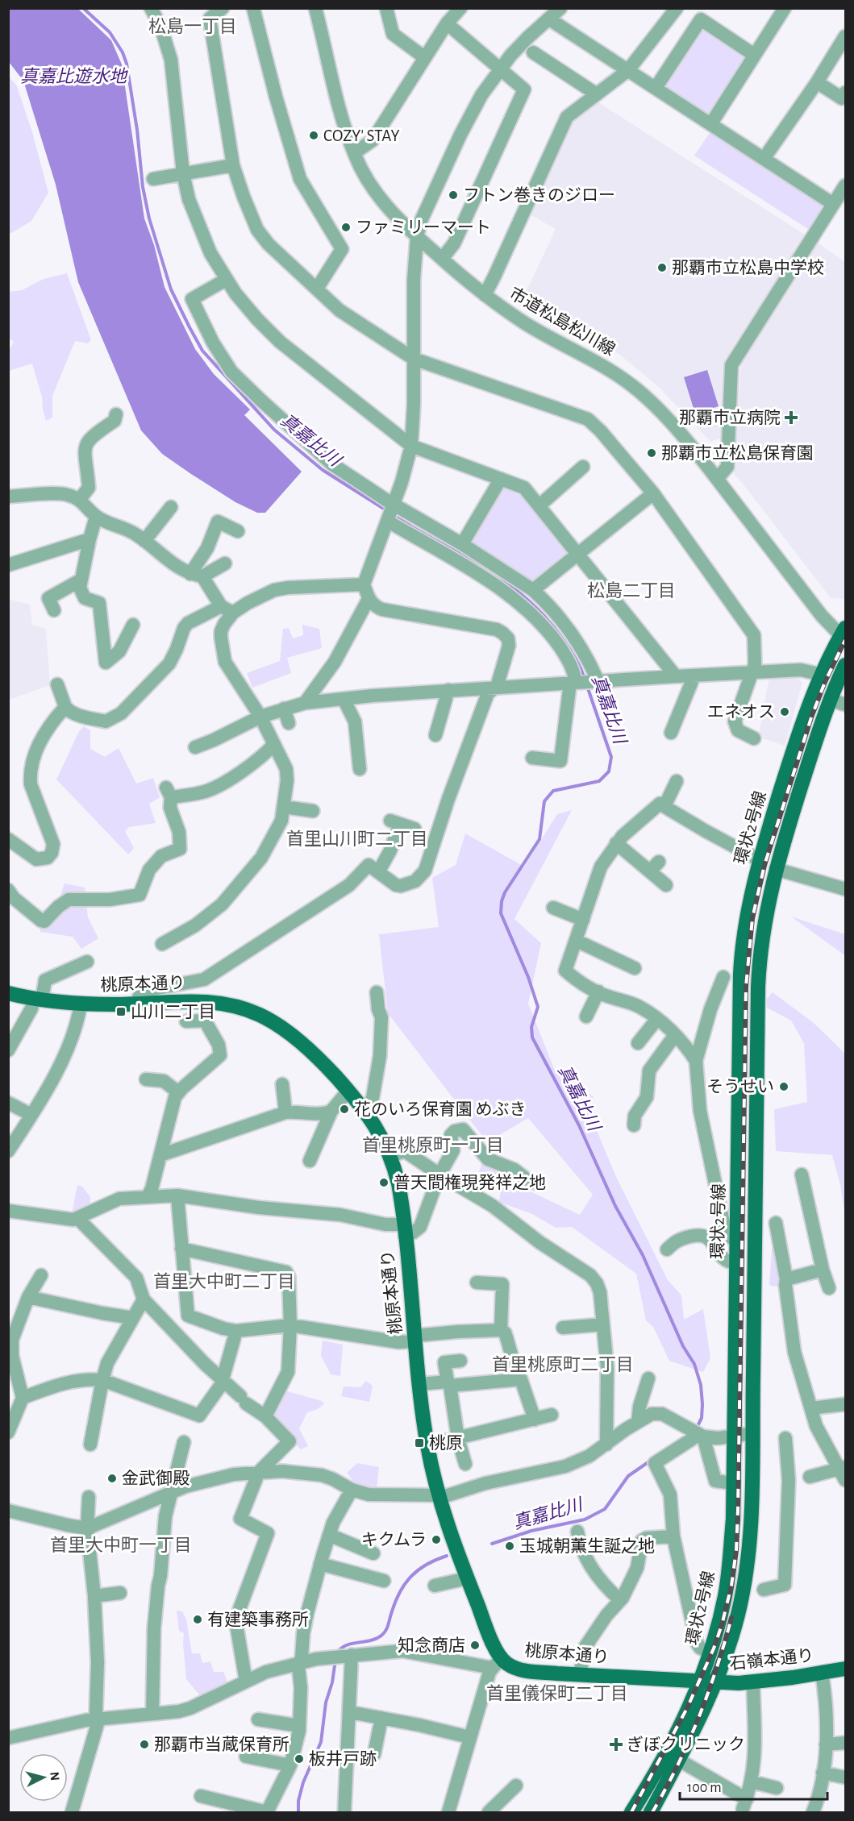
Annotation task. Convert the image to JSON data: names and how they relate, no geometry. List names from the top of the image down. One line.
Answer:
{"streets":{"main road":["環状2号線","桃原本通り","石嶺本通り"],"street":["市道松島松川線"]},"crossings":[["市道松島松川線","環状2号線"],["環状2号線","桃原本通り"],["環状2号線","石嶺本通り"],["桃原本通り","石嶺本通り"]],"districts":["松島一丁目","松島二丁目","首里山川町二丁目","首里桃原町一丁目","首里大中町二丁目","首里桃原町二丁目","首里大中町一丁目","首里儀保町二丁目"],"water":["真嘉比遊水地","真嘉比川"],"places":{"other":["COZY' STAY","フトン巻きのジロー","ファミリーマート","那覇市立松島中学校","那覇市立松島保育園","エネオス","そうせい","花のいろ保育園 めぶき","普天間権現発祥之地","金武御殿","キクムラ","玉城朝薫生誕之地","有建築事務所","知念商店","那覇市当蔵保育所","板井戸跡"],"health":["那覇市立病院","ぎぼクリニック"],"transit":["山川二丁目","桃原"]},"scale_bar":"100 m","north":"right"}
